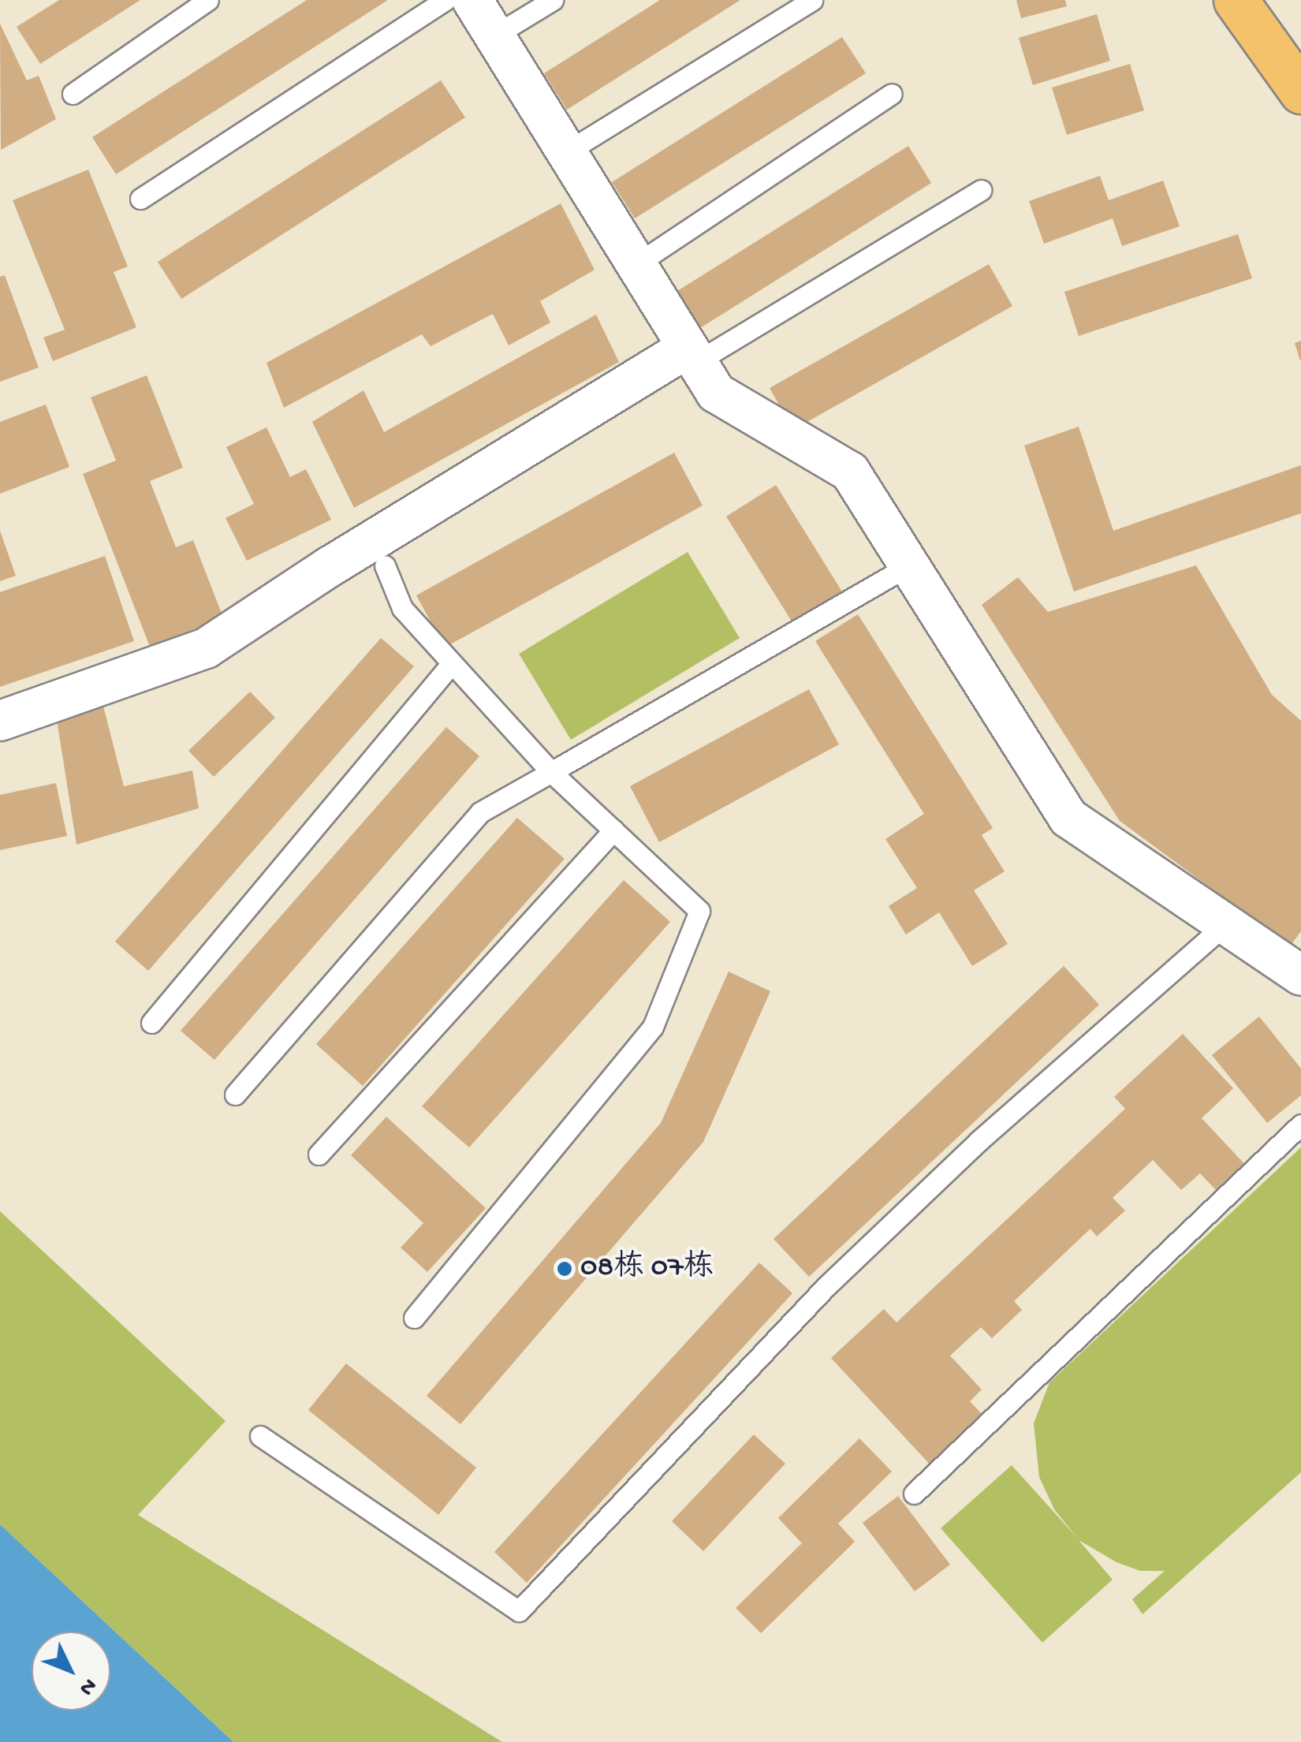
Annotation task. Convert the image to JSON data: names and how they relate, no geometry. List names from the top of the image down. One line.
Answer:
{"places":["08栋 07栋"],"north":"bottom right"}
